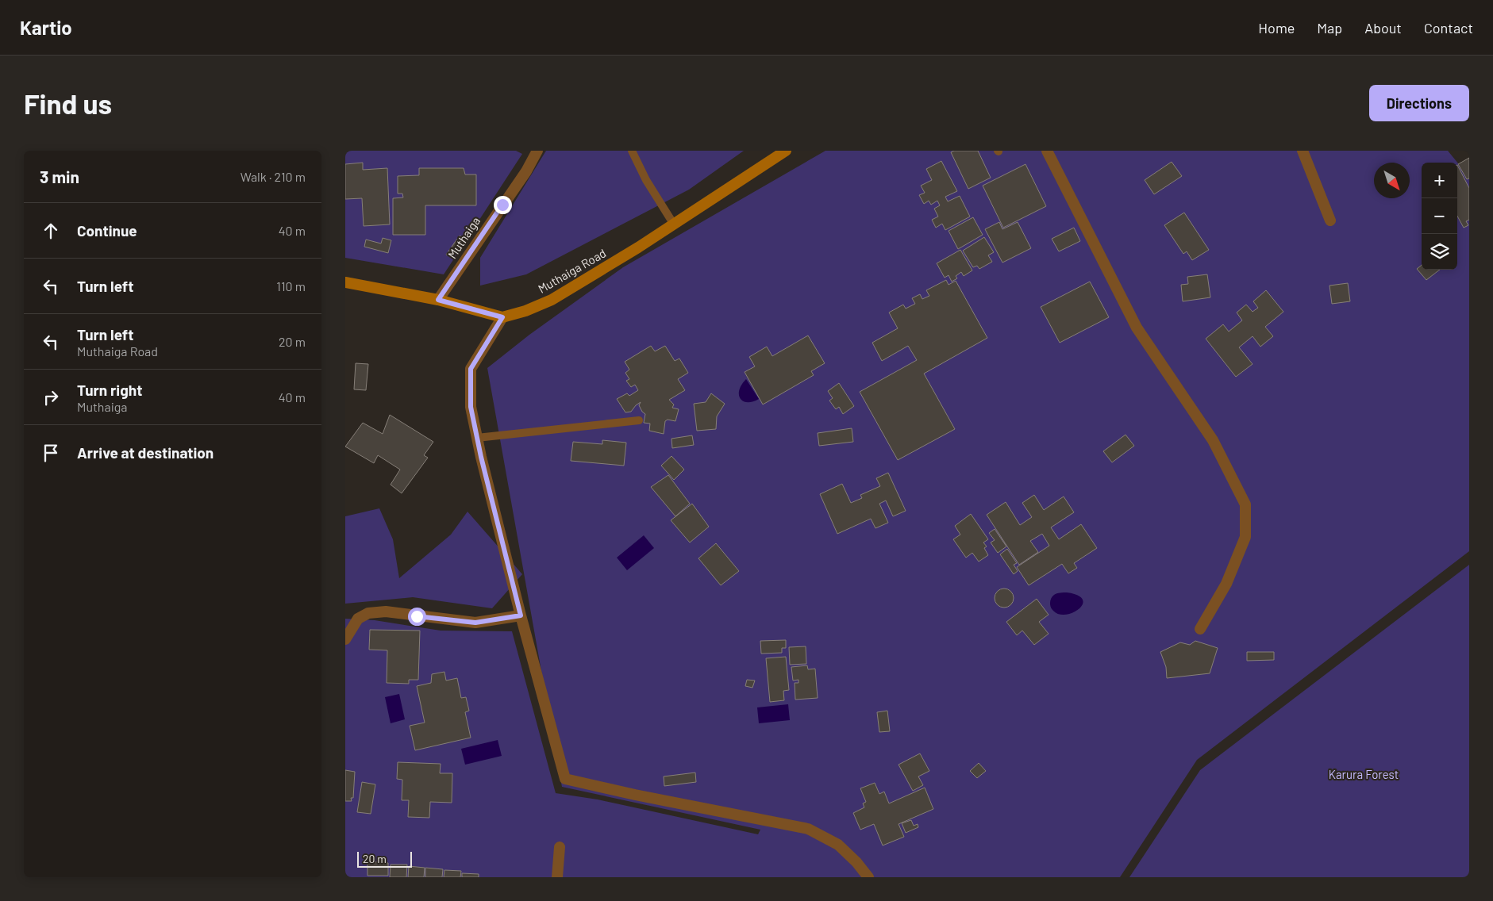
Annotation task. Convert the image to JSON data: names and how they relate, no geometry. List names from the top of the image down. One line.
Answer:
{"streets":{"main road":["Muthaiga Road"],"street":["Muthaiga"]},"parks":["Karura Forest"],"scale_bar":"20 m","north":"bottom right","page":{"header":"Kartio","nav":["Home","Map","About","Contact"],"buttons":"Directions","title":"Find us","heading":["3 min","Walk · 210 m"],"map_buttons":["+","−"],"list":[["Continue","40 m"],["Turn left","110 m"],["Turn left","Muthaiga Road","20 m"],["Turn right","Muthaiga","40 m"],"Arrive at destination"],"scale":"20 m"}}
